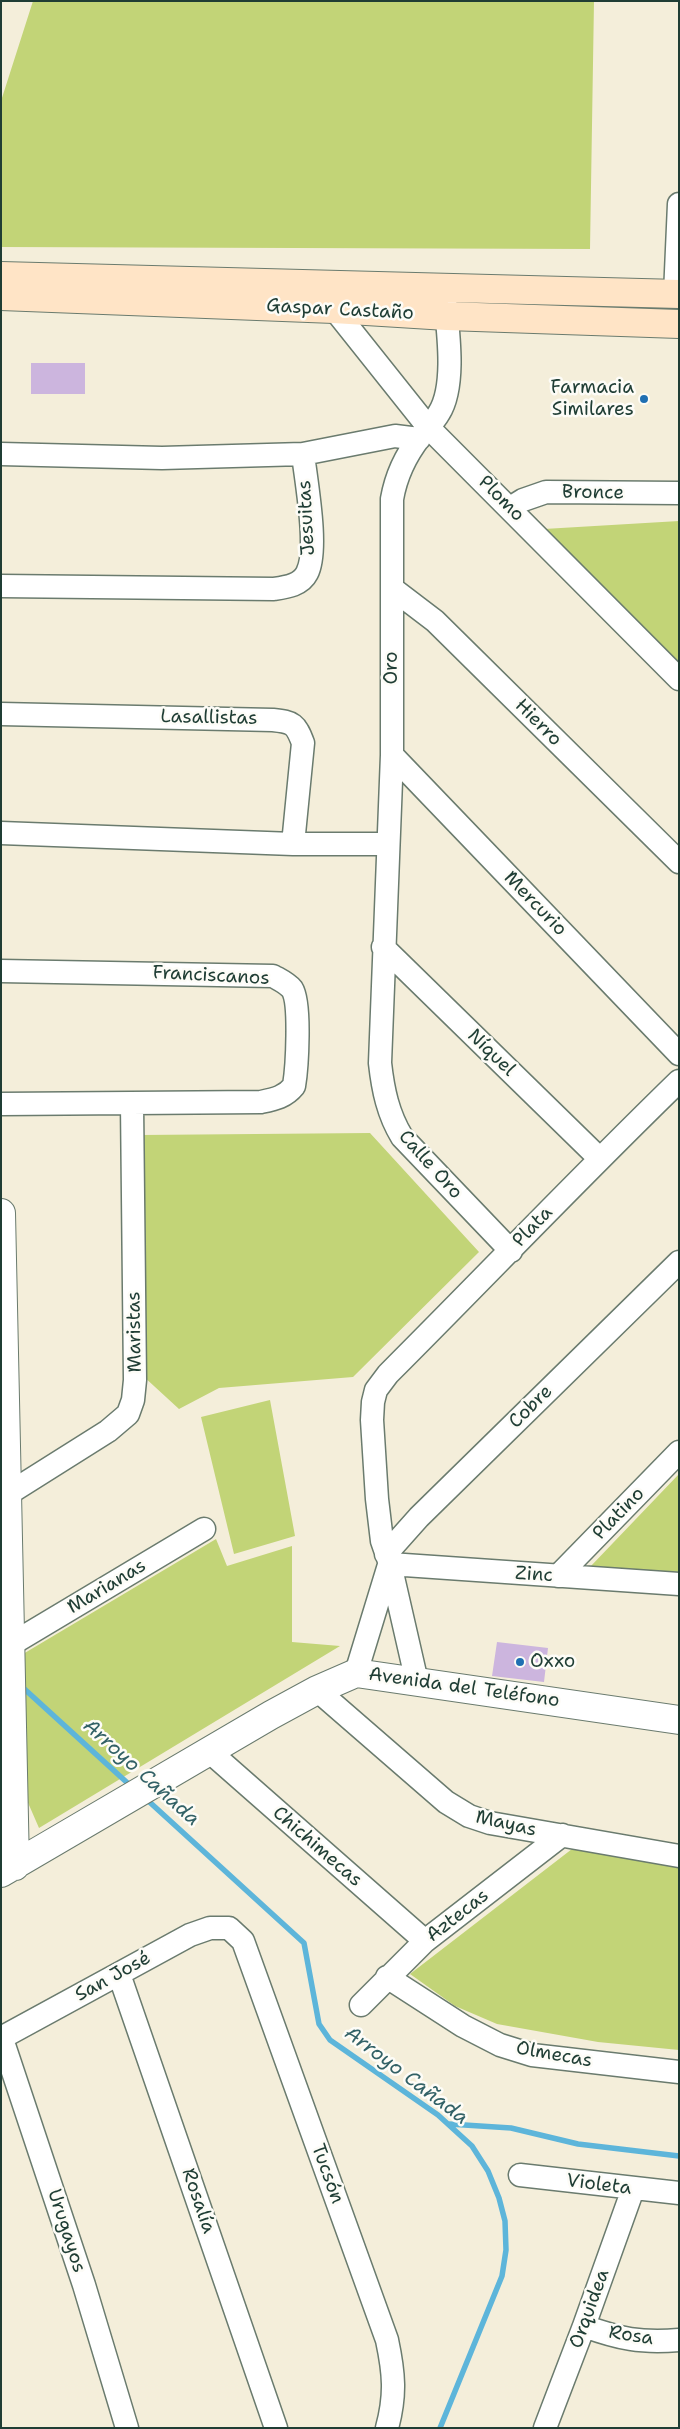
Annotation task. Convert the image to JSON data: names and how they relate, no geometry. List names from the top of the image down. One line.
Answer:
{"streets":{"main road":["Gaspar Castaño"],"street":["Bronce","Plomo","Jesuitas","Oro","Lasallistas","Hierro","Mercurio","Franciscanos","Níquel","Calle Oro","Plata","Maristas","Cobre","Platino","Zinc","Marianas","Avenida del Teléfono","Mayas","Chichimecas","Aztecas","San José","Olmecas","Tucsón","Violeta","Rosalía","Urugayos","Orquidea","Rosa"]},"crossings":[["Gaspar Castaño","Plomo"],["Gaspar Castaño","Oro"],["Bronce","Plomo"],["Plomo","Oro"],["Oro","Hierro"],["Oro","Mercurio"],["Oro","Níquel"],["Oro","Calle Oro"],["Franciscanos","Maristas"],["Níquel","Plata"],["Calle Oro","Plata"],["Plata","Cobre"],["Cobre","Zinc"],["Cobre","Avenida del Teléfono"],["Platino","Zinc"],["Avenida del Teléfono","Mayas"],["Avenida del Teléfono","Chichimecas"],["Mayas","Aztecas"],["Chichimecas","Aztecas"],["Aztecas","Olmecas"],["San José","Tucsón"],["San José","Rosalía"],["San José","Urugayos"],["Violeta","Orquidea"],["Orquidea","Rosa"]],"water":["Arroyo Cañada"],"places":["Farmacia Similares","Oxxo"]}
